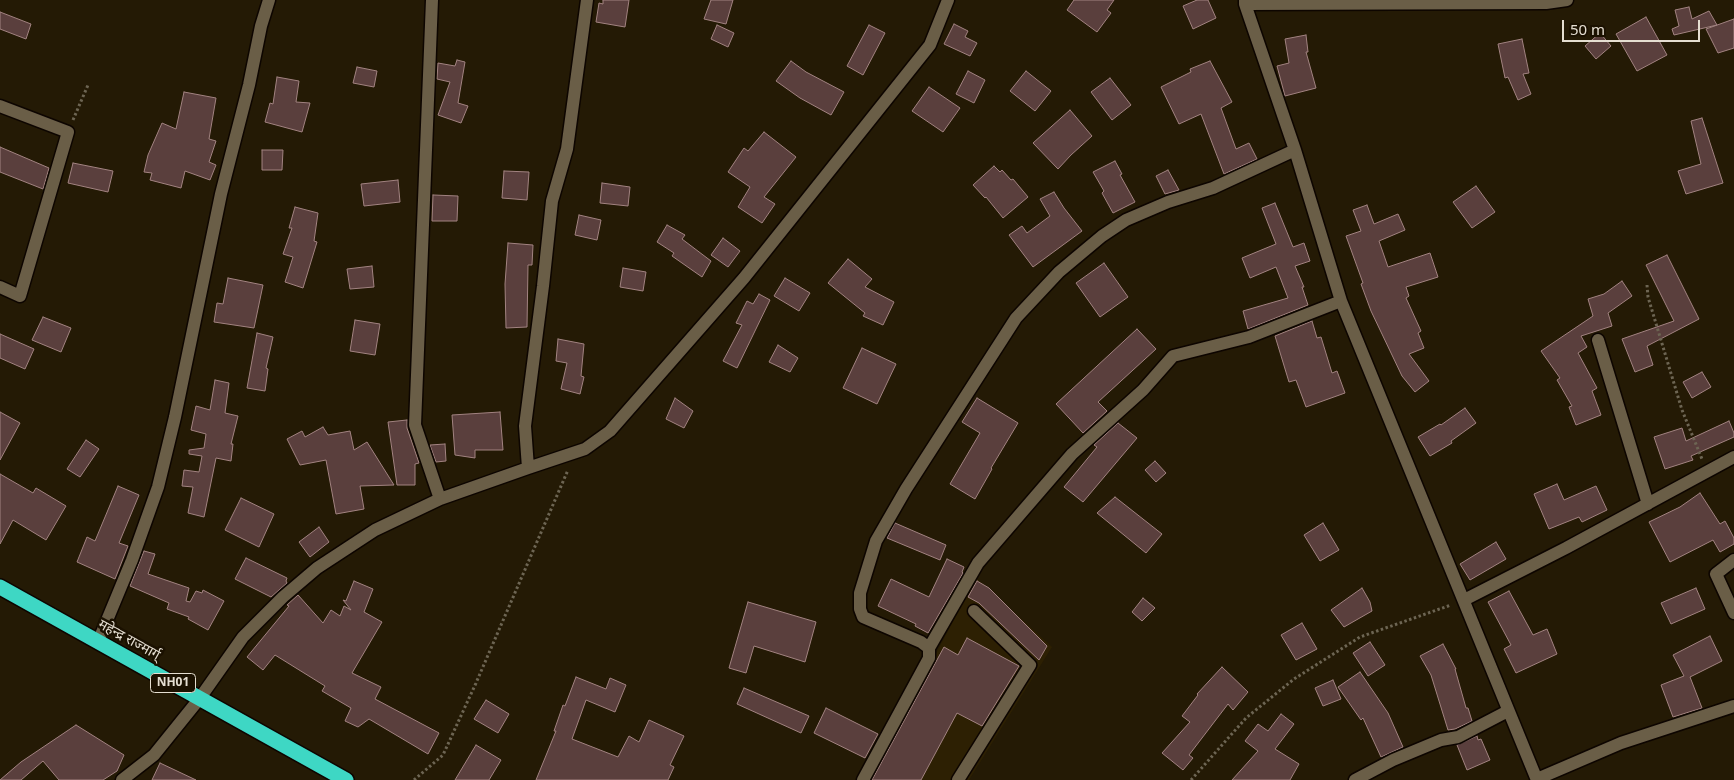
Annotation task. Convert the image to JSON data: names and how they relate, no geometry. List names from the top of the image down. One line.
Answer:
{"streets":{"highway":["महेन्द्र राज्मार्ग्","NH01"]},"scale_bar":"50 m"}
